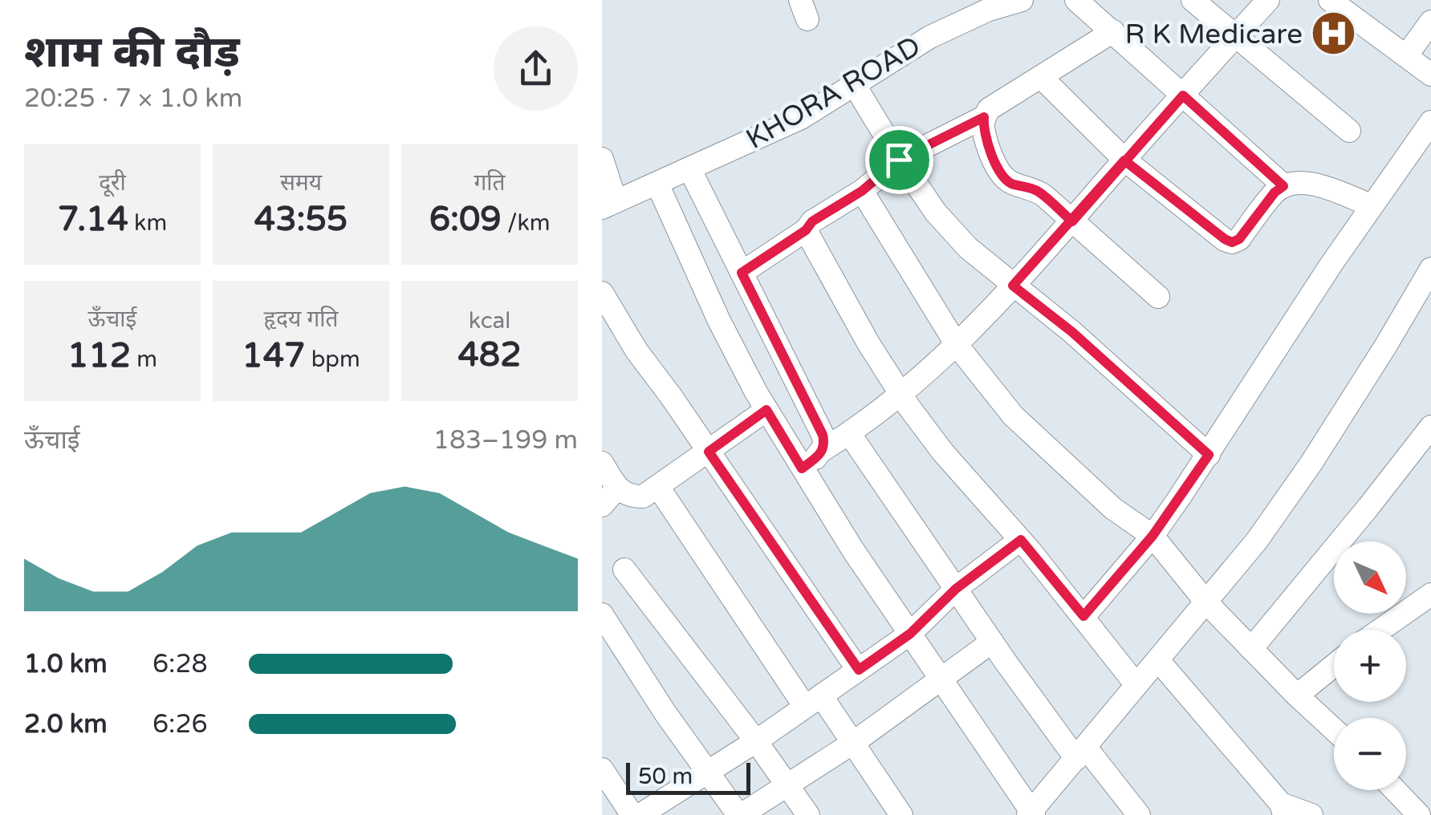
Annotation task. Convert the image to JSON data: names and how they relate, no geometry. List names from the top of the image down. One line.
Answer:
{"streets":{"street":["KHORA ROAD"]},"places":{"hospital":["R K Medicare"]},"scale_bar":"50 m","north":"bottom right","page":{"heading":["शाम की दौड़","20:25 · 7 × 1.0 km"],"stats":[["दूरी","7.14 km"],["समय","43:55"],["गति","6:09 /km"],["ऊँचाई","112 m"],["हृदय गति","147 bpm"],["kcal","482"]],"chart":["ऊँचाई","183–199 m"],"map_buttons":["+","−"],"list":[{"name":"1.0 km","note":"6:28"},{"name":"2.0 km","note":"6:26"}],"scale":"50 m"}}
